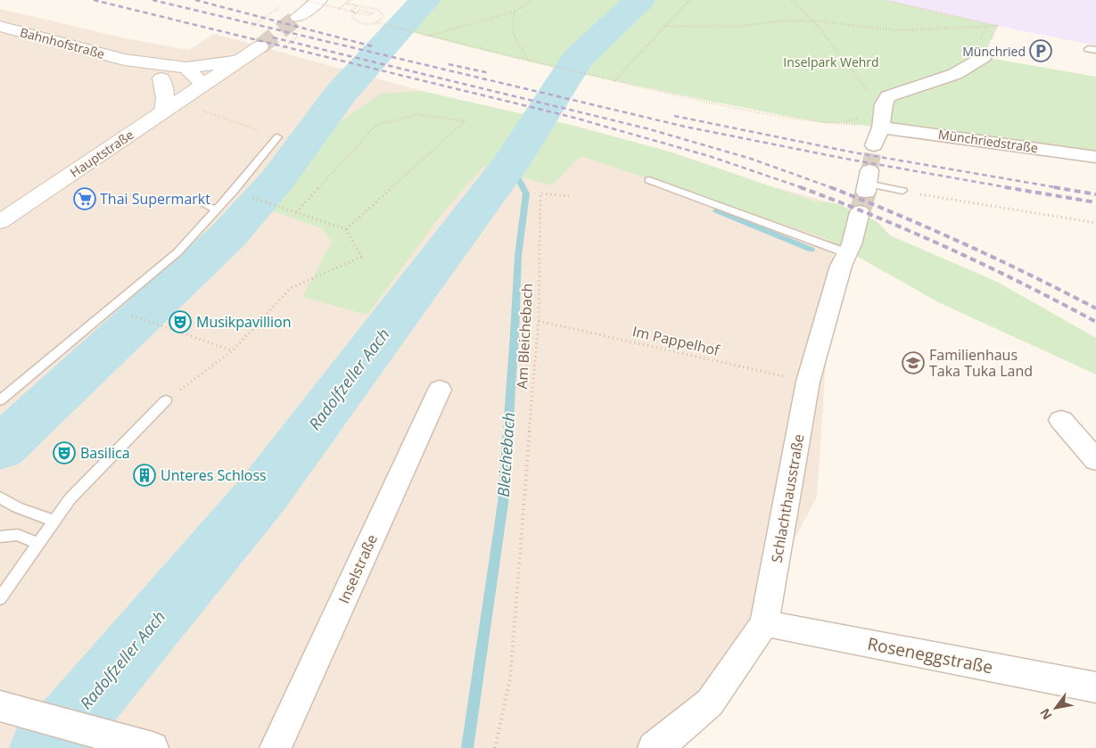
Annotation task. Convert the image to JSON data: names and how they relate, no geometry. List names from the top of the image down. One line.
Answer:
{"streets":{"street":["Bahnhofstraße","Münchriedstraße","Hauptstraße","Schlachthausstraße","Inselstraße","Roseneggstraße"],"path":["Am Bleichebach","Im Pappelhof"]},"crossings":[["Bahnhofstraße","Hauptstraße"],["Am Bleichebach","Im Pappelhof"],["Im Pappelhof","Schlachthausstraße"],["Schlachthausstraße","Roseneggstraße"]],"water":["Radolfzeller Aach","Bleichebach"],"parks":["Inselpark Wehrd"],"places":{"parking":["Münchried"],"supermarket":["Thai Supermarkt"],"theatre":["Musikpavillion","Basilica"],"school or university":["Familienhaus Taka Tuka Land"],"building":["Unteres Schloss"]},"north":"bottom left"}
